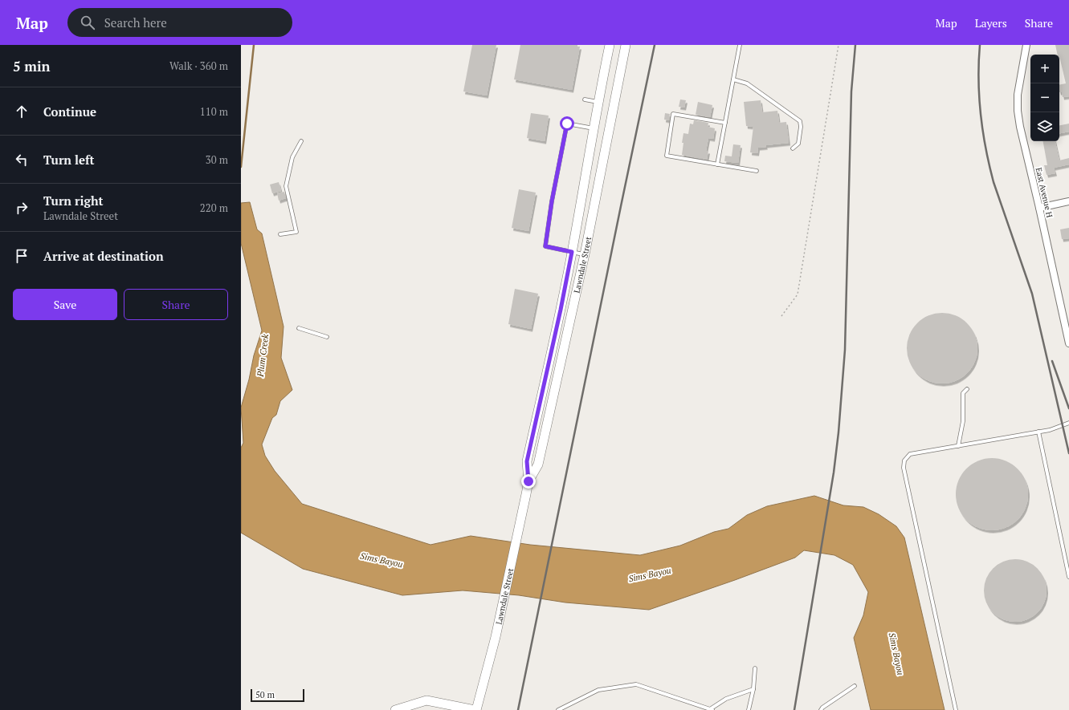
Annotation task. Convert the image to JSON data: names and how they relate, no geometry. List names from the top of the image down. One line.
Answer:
{"streets":{"main road":["Lawndale Street"],"street":["East Avenue H"]},"water":["Plum Creek","Sims Bayou"],"scale_bar":"50 m","page":{"header":"Map","search":"Search here","nav":["Map","Layers","Share"],"heading":["5 min","Walk · 360 m"],"map_buttons":["+","−"],"list":[["Continue","110 m"],["Turn left","30 m"],["Turn right","Lawndale Street","220 m"],"Arrive at destination"],"buttons":["Save","Share"],"scale":"50 m"}}
